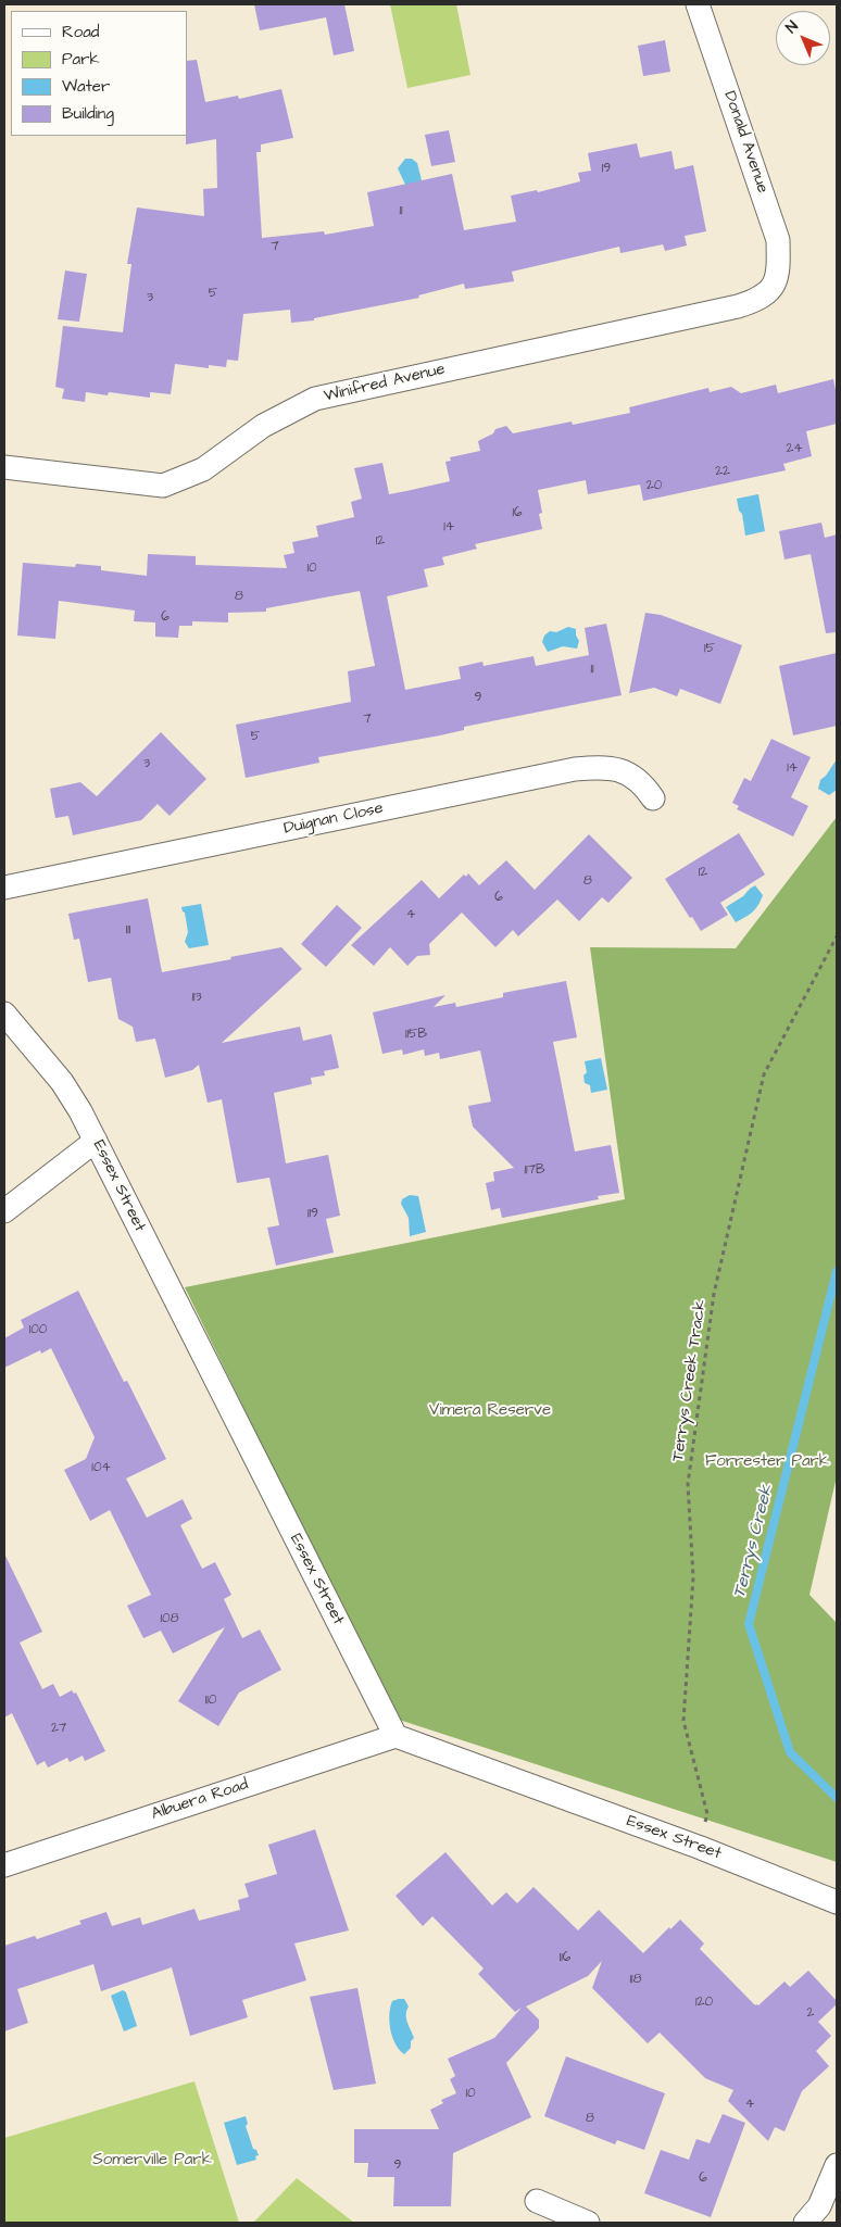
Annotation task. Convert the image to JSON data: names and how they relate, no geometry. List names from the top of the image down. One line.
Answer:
{"streets":{"street":["Donald Avenue","Winifred Avenue","Duignan Close","Essex Street","Albuera Road"],"path":["Terrys Creek Track"]},"crossings":[["Donald Avenue","Winifred Avenue"],["Essex Street","Terrys Creek Track"],["Essex Street","Albuera Road"]],"water":["Terrys Creek"],"parks":["Vimera Reserve","Forrester Park","Somerville Park"],"house_numbers":["19","11","7","5","3","24","22","20","16","14","12","10","8","6","15","11","9","7","5","3","14","12","8","6","4","111","113","115B","117B","119","100","104","108","110","27","116","118","120","2","10","4","8","9","6"],"legend":["Road","Park","Water","Building"],"north":"top left"}
